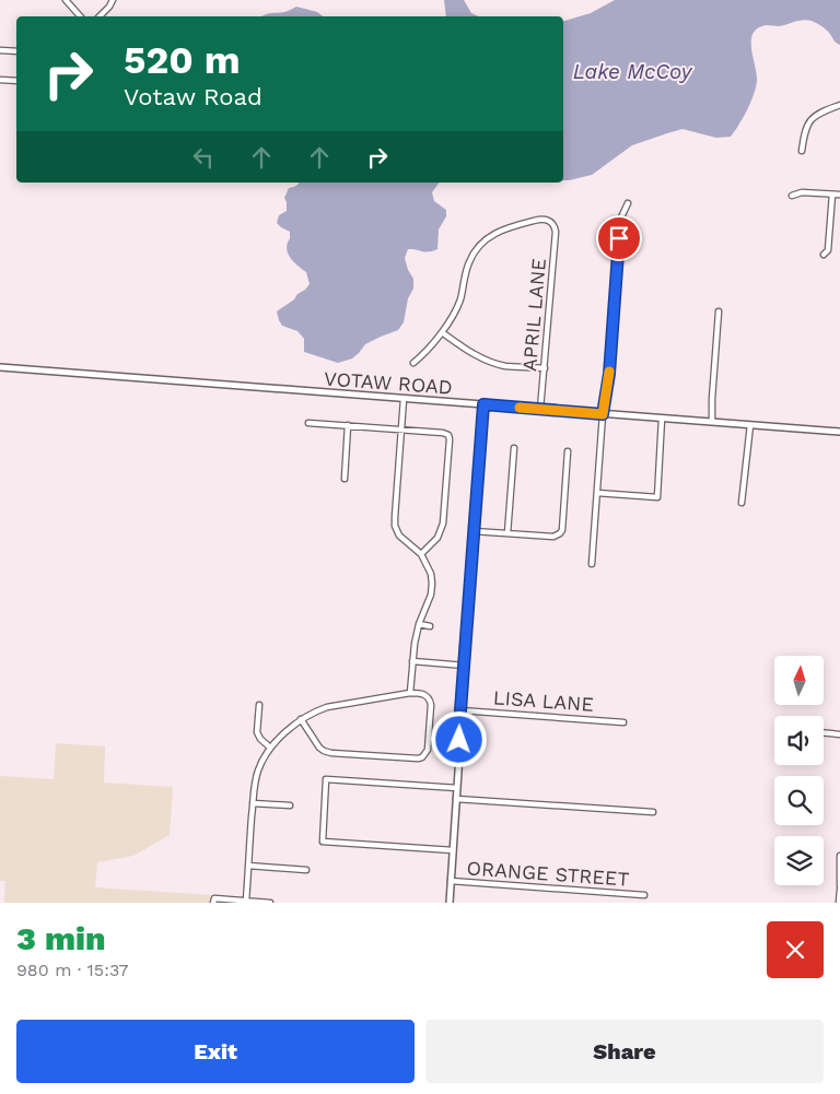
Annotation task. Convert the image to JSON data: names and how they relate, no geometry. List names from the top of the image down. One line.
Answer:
{"streets":{"street":["APRIL LANE","VOTAW ROAD","LISA LANE","ORANGE STREET"]},"crossings":[["APRIL LANE","VOTAW ROAD"]],"water":["Lake McCoy"],"north":"top","page":{"turn":["520 m","Votaw Road"],"heading":["3 min","980 m · 15:37"],"buttons":["Exit","Share"]}}
